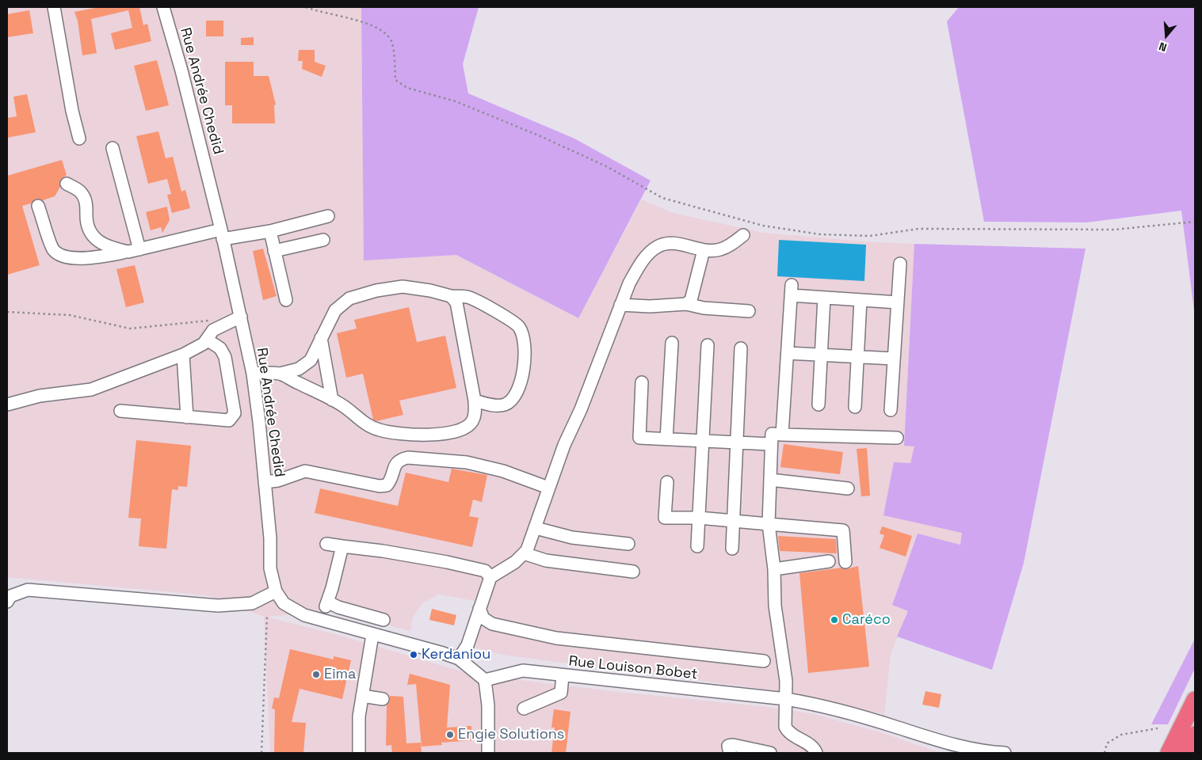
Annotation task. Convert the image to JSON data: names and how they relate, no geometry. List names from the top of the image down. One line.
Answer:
{"streets":{"street":["Rue Andrée Chedid","Rue Louison Bobet"]},"places":["Caréco","Kerdaniou","Eima","Engie Solutions"],"north":"bottom"}
